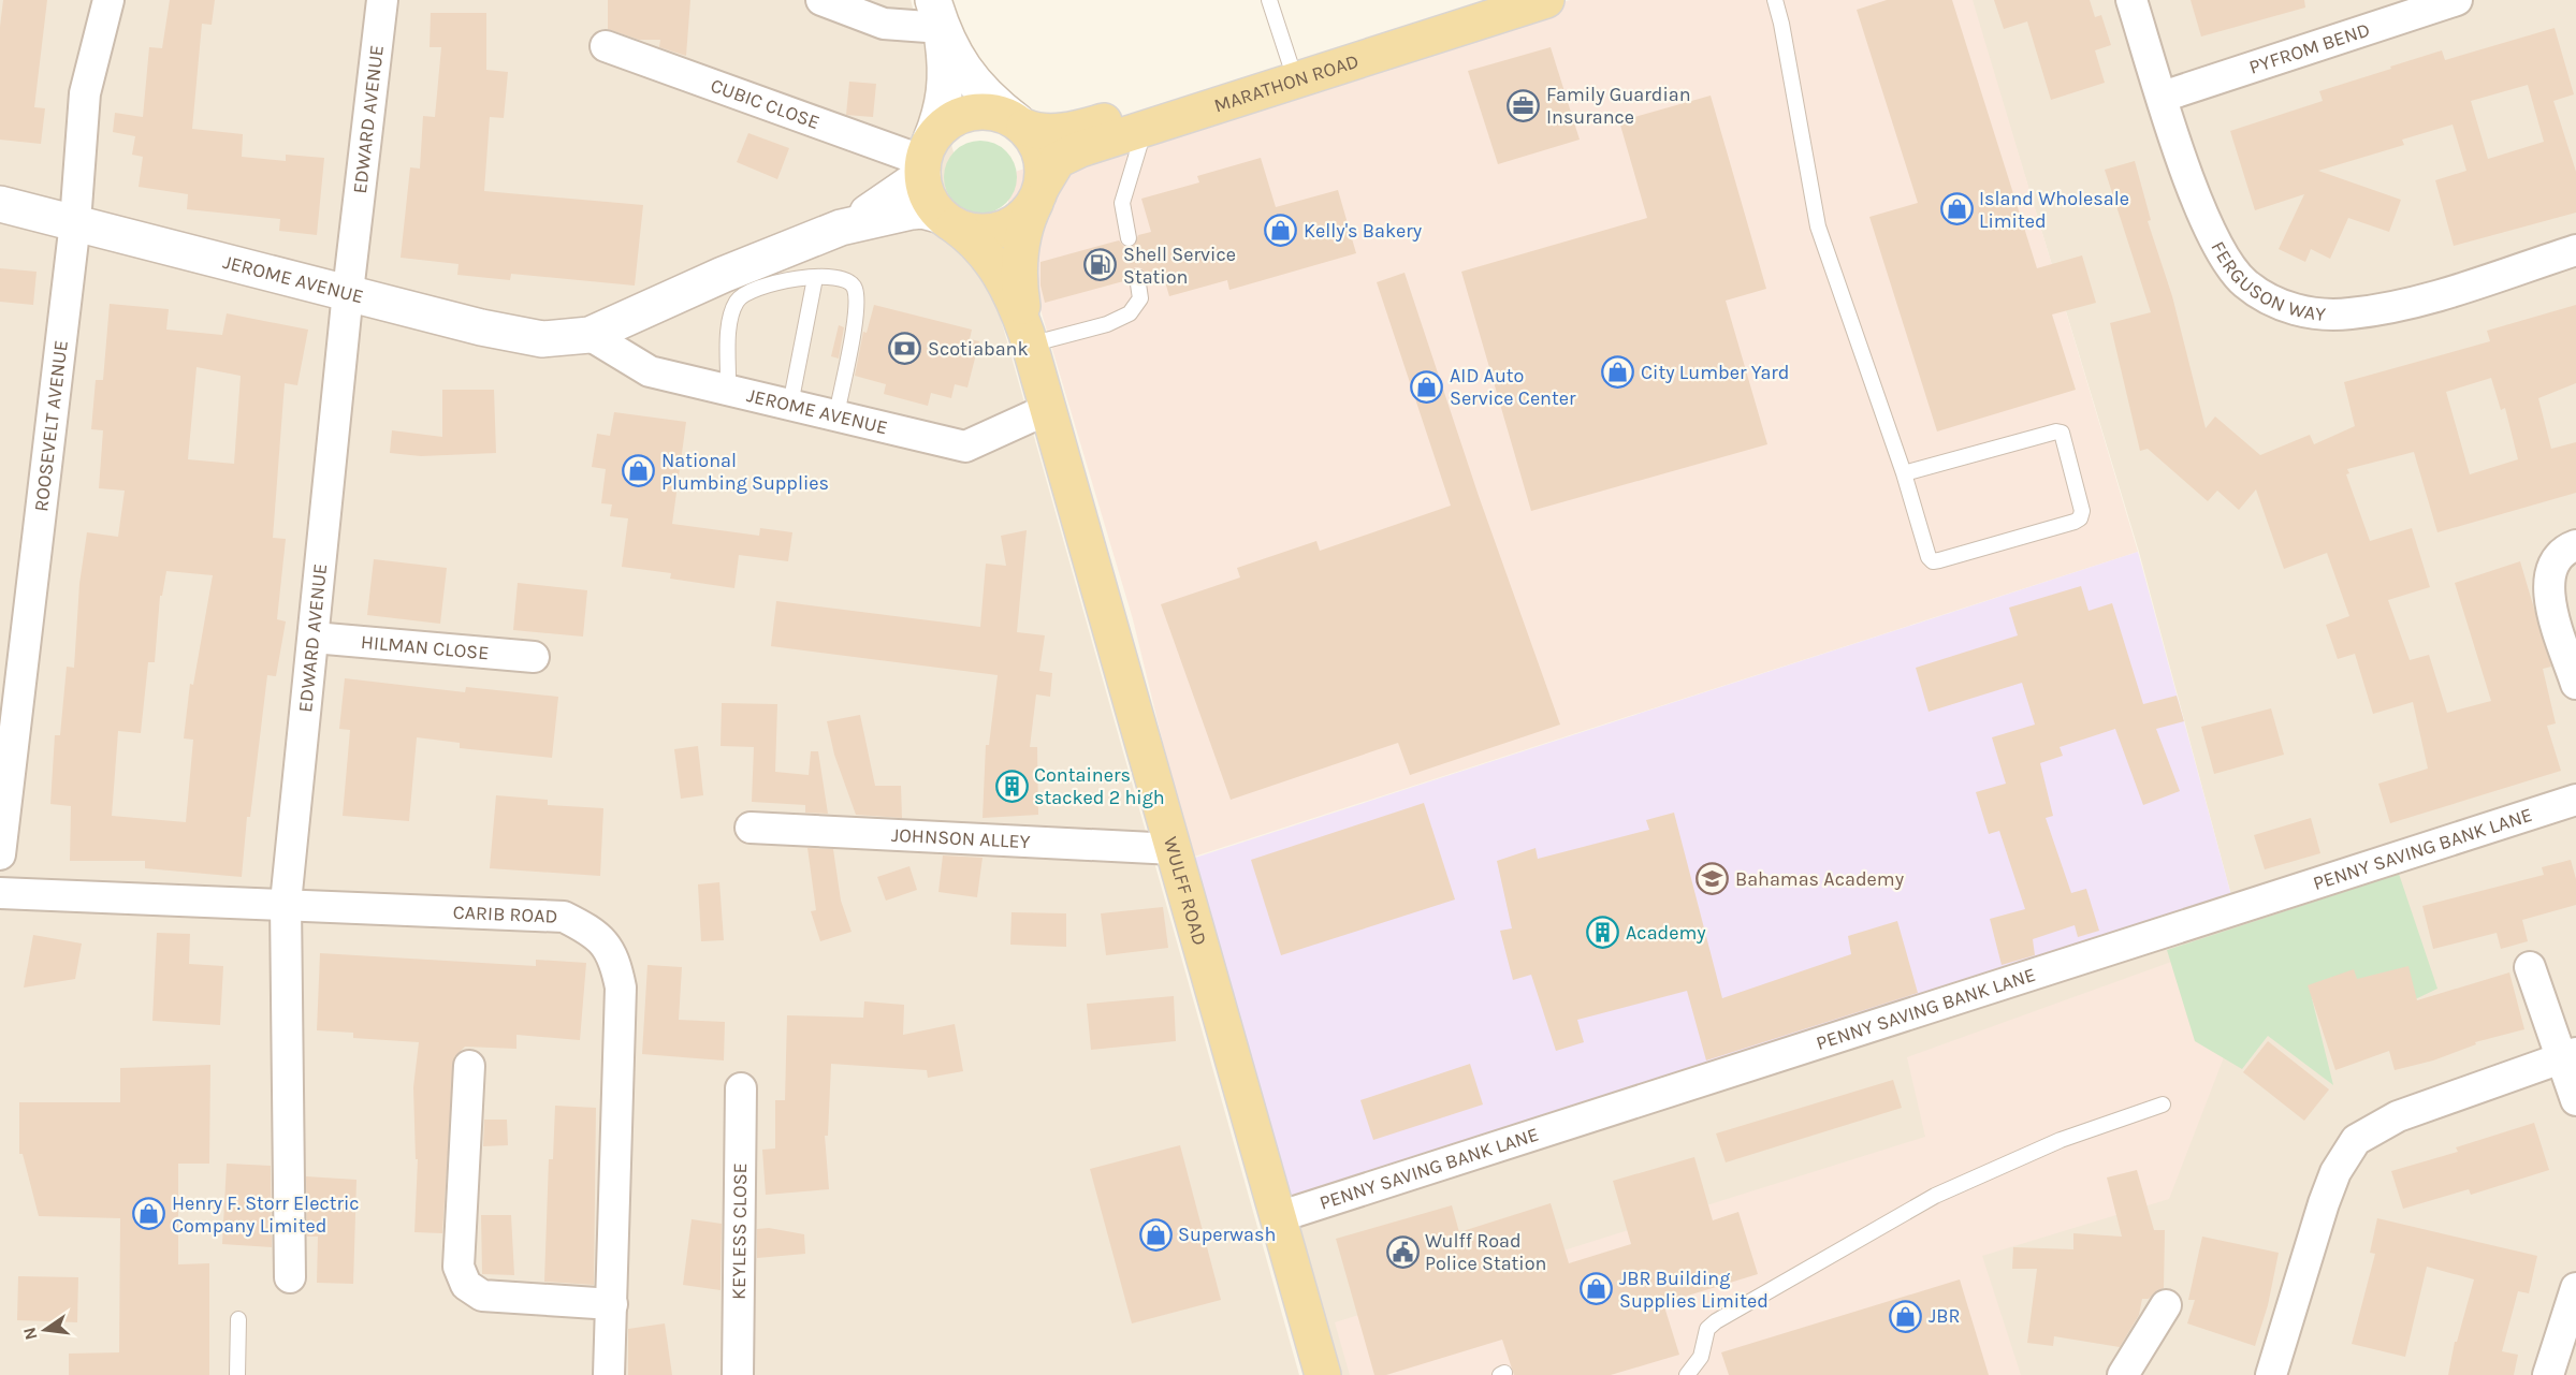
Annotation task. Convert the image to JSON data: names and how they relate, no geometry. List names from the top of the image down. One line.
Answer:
{"streets":{"main road":["MARATHON ROAD","WULFF ROAD"],"street":["PYFROM BEND","CUBIC CLOSE","EDWARD AVENUE","FERGUSON WAY","JEROME AVENUE","ROOSEVELT AVENUE","HILMAN CLOSE","JOHNSON ALLEY","PENNY SAVING BANK LANE","CARIB ROAD","KEYLESS CLOSE"]},"crossings":[["PYFROM BEND","FERGUSON WAY"],["MARATHON ROAD","CUBIC CLOSE"],["MARATHON ROAD","JEROME AVENUE"],["MARATHON ROAD","WULFF ROAD"],["CUBIC CLOSE","JEROME AVENUE"],["CUBIC CLOSE","WULFF ROAD"],["EDWARD AVENUE","JEROME AVENUE"],["EDWARD AVENUE","HILMAN CLOSE"],["EDWARD AVENUE","CARIB ROAD"],["JEROME AVENUE","ROOSEVELT AVENUE"],["JEROME AVENUE","WULFF ROAD"],["JOHNSON ALLEY","WULFF ROAD"],["PENNY SAVING BANK LANE","WULFF ROAD"]],"places":{"office":["Family Guardian Insurance"],"shop":["Island Wholesale Limited","Kelly's Bakery","City Lumber Yard","AID Auto Service Center","National Plumbing Supplies","Henry F. Storr Electric Company Limited","Superwash","JBR Building Supplies Limited","JBR"],"fuel station":["Shell Service Station"],"bank":["Scotiabank"],"building":["Containers stacked 2 high","Academy"],"school or university":["Bahamas Academy"],"public building":["Wulff Road Police Station"]},"north":"left"}
